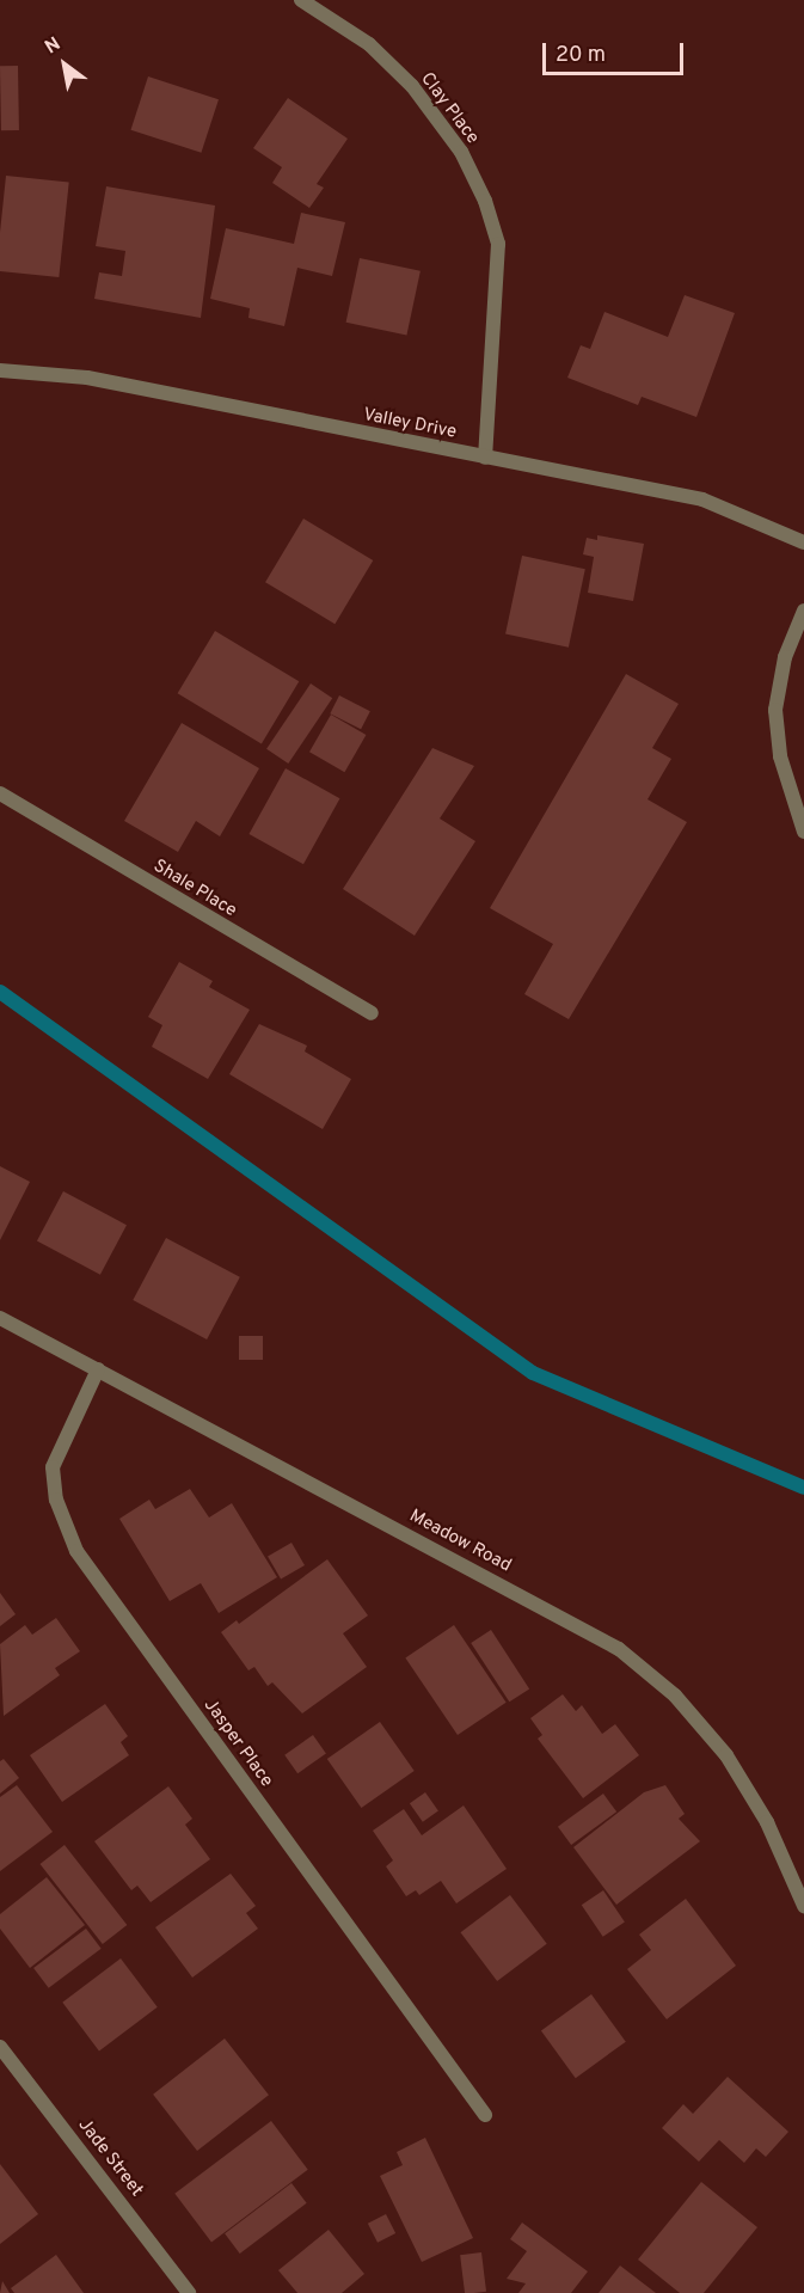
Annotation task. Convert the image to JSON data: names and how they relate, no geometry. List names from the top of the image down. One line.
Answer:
{"streets":{"street":["Clay Place","Valley Drive","Shale Place","Meadow Road","Jasper Place","Jade Street"]},"crossings":[["Clay Place","Valley Drive"],["Meadow Road","Jasper Place"]],"scale_bar":"20 m","north":"top left"}
